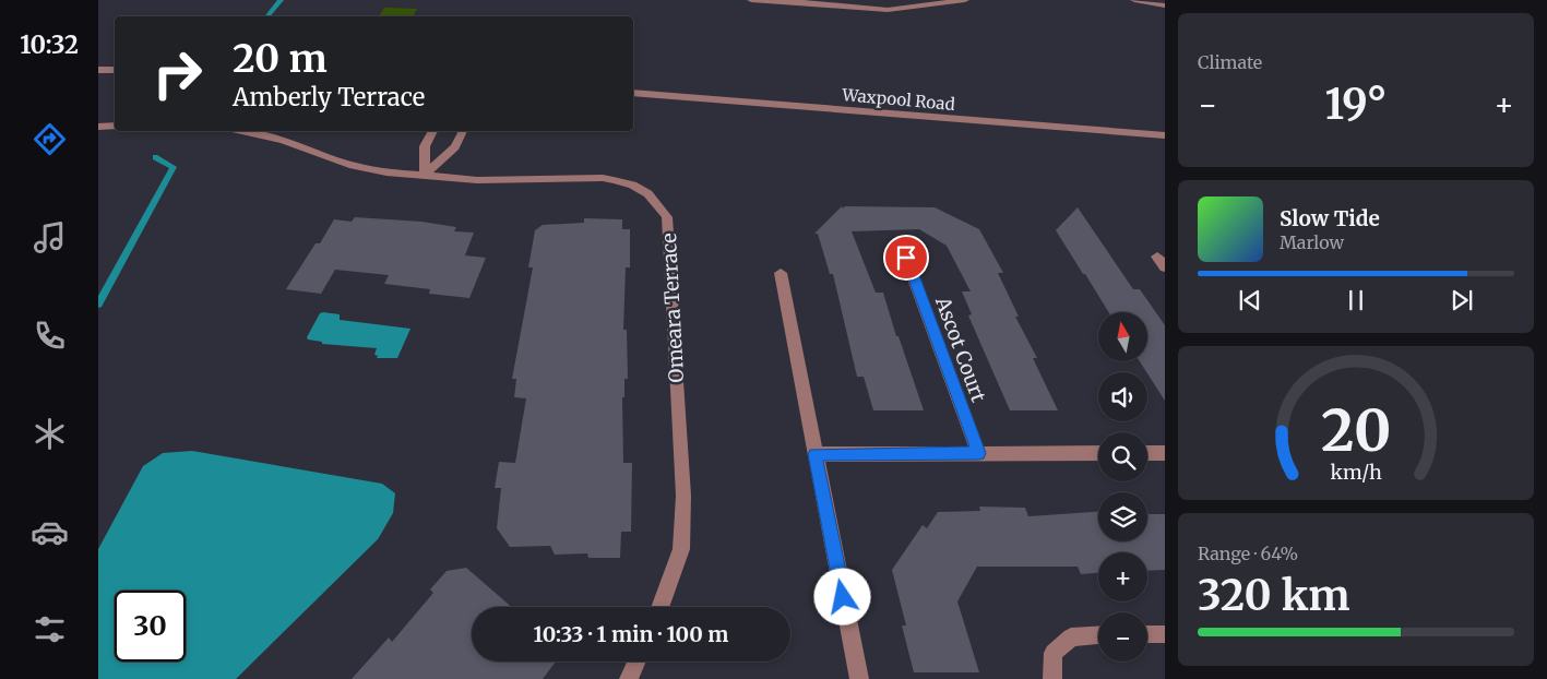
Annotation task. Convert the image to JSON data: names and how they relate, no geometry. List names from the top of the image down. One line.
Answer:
{"streets":{"street":["Waxpool Road","Omeara Terrace","Ascot Court"]},"north":"top","page":{"tabs":"10:32","tile":["Climate",["Range · 64%","320 km"]],"turn":["20 m","Amberly Terrace"],"heat":["−","19°","+"],"song":["Slow Tide","Marlow"],"map_buttons":["+","−"],"limit":"30","trip":"10:33 · 1 min · 100 m","gauge":["20","km/h"]}}
